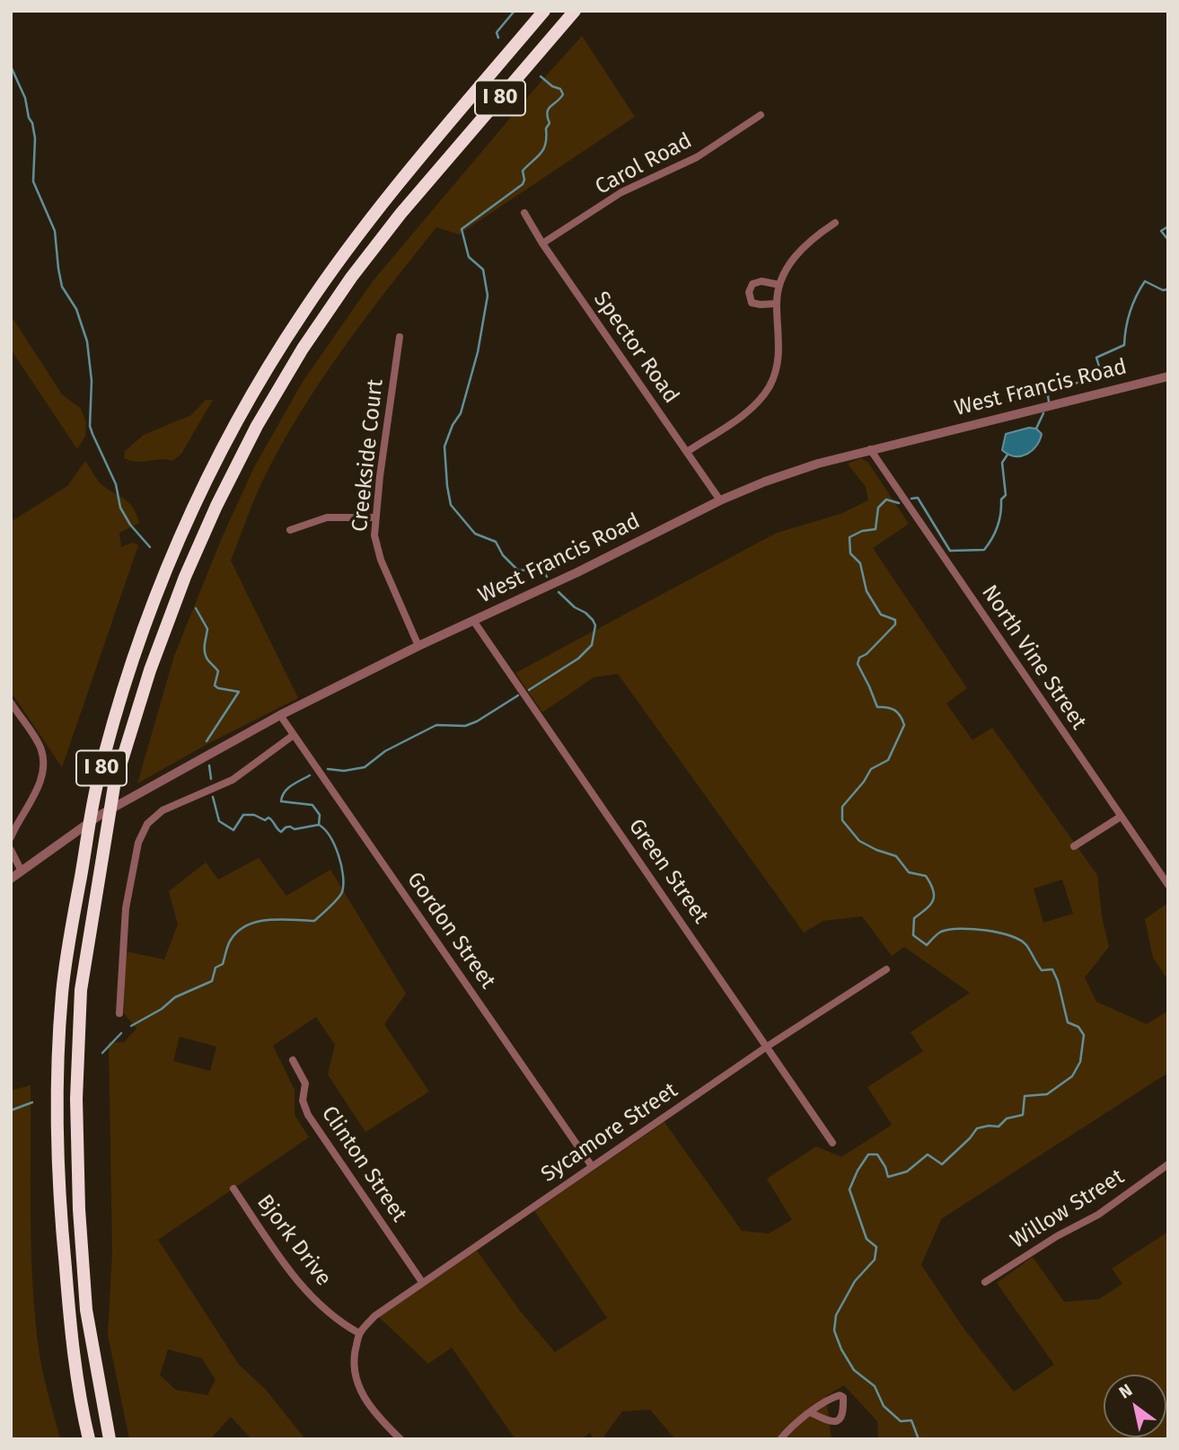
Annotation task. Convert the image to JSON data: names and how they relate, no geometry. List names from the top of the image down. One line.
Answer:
{"streets":{"highway":["I 80"],"street":["Carol Road","Spector Road","West Francis Road","Creekside Court","North Vine Street","Green Street","Gordon Street","Sycamore Street","Clinton Street","Willow Street","Bjork Drive"]},"crossings":[["Carol Road","Spector Road"],["Spector Road","West Francis Road"],["West Francis Road","Creekside Court"],["West Francis Road","North Vine Street"],["West Francis Road","Green Street"],["West Francis Road","Gordon Street"],["Green Street","Sycamore Street"],["Gordon Street","Sycamore Street"],["Sycamore Street","Clinton Street"],["Sycamore Street","Bjork Drive"]],"north":"top left"}
